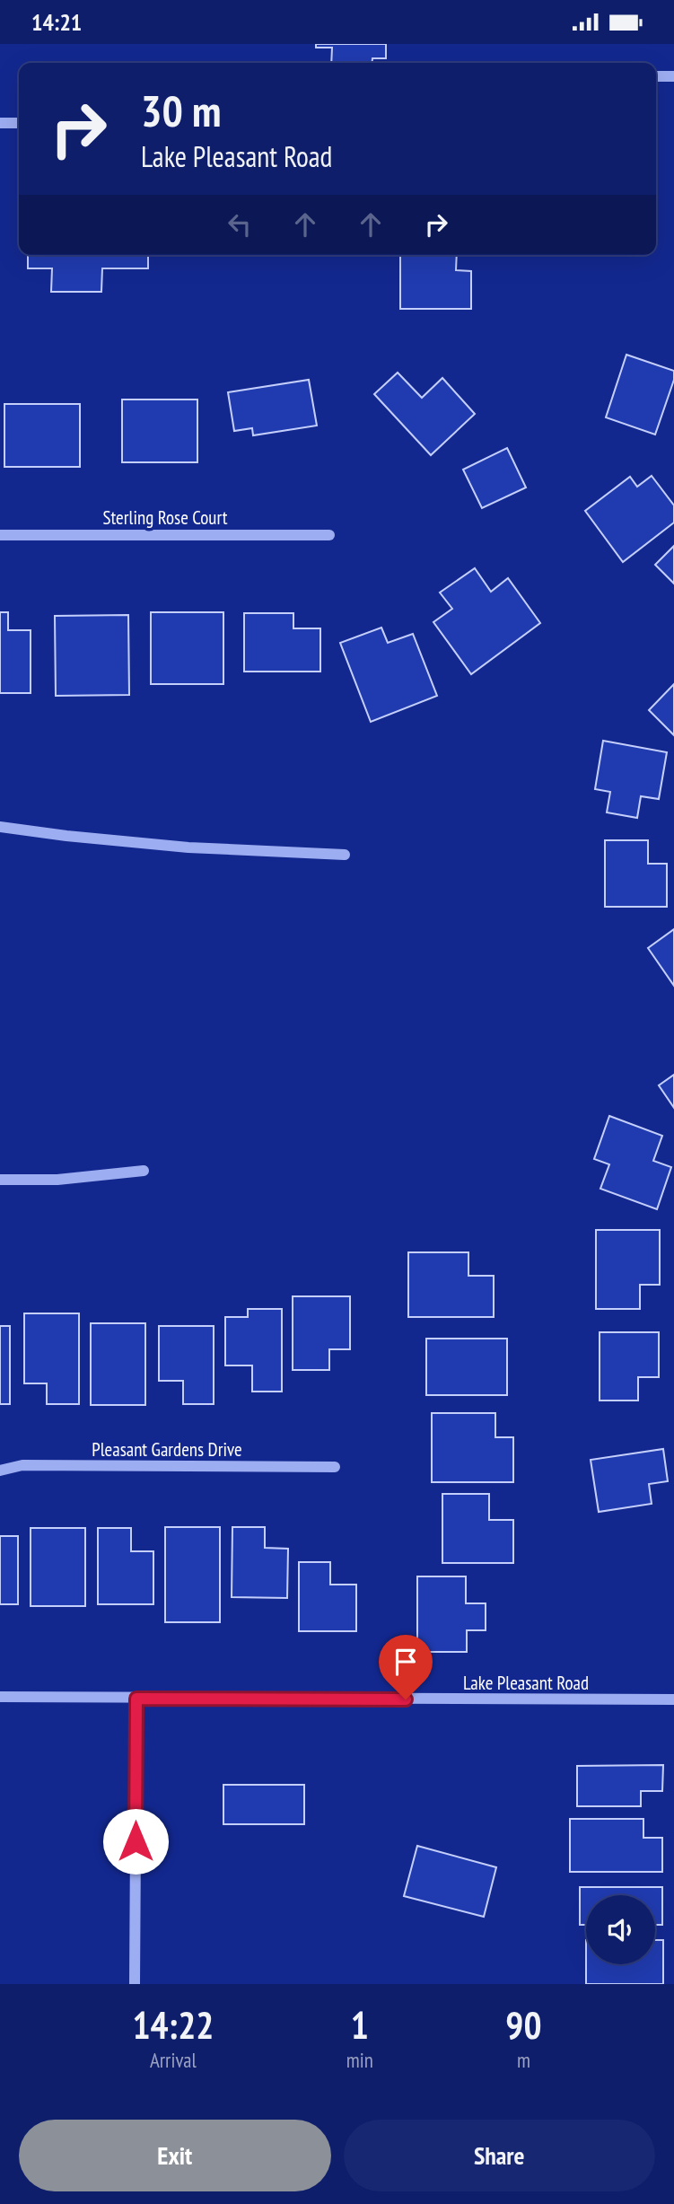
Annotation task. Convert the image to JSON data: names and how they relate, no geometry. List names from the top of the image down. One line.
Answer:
{"streets":{"street":["Sterling Rose Court","Pleasant Gardens Drive","Lake Pleasant Road"]},"page":{"status":"14:21","turn":["30 m","Lake Pleasant Road"],"eta":["14:22","Arrival","1","min","90","m"],"buttons":["Exit","Share"]}}
